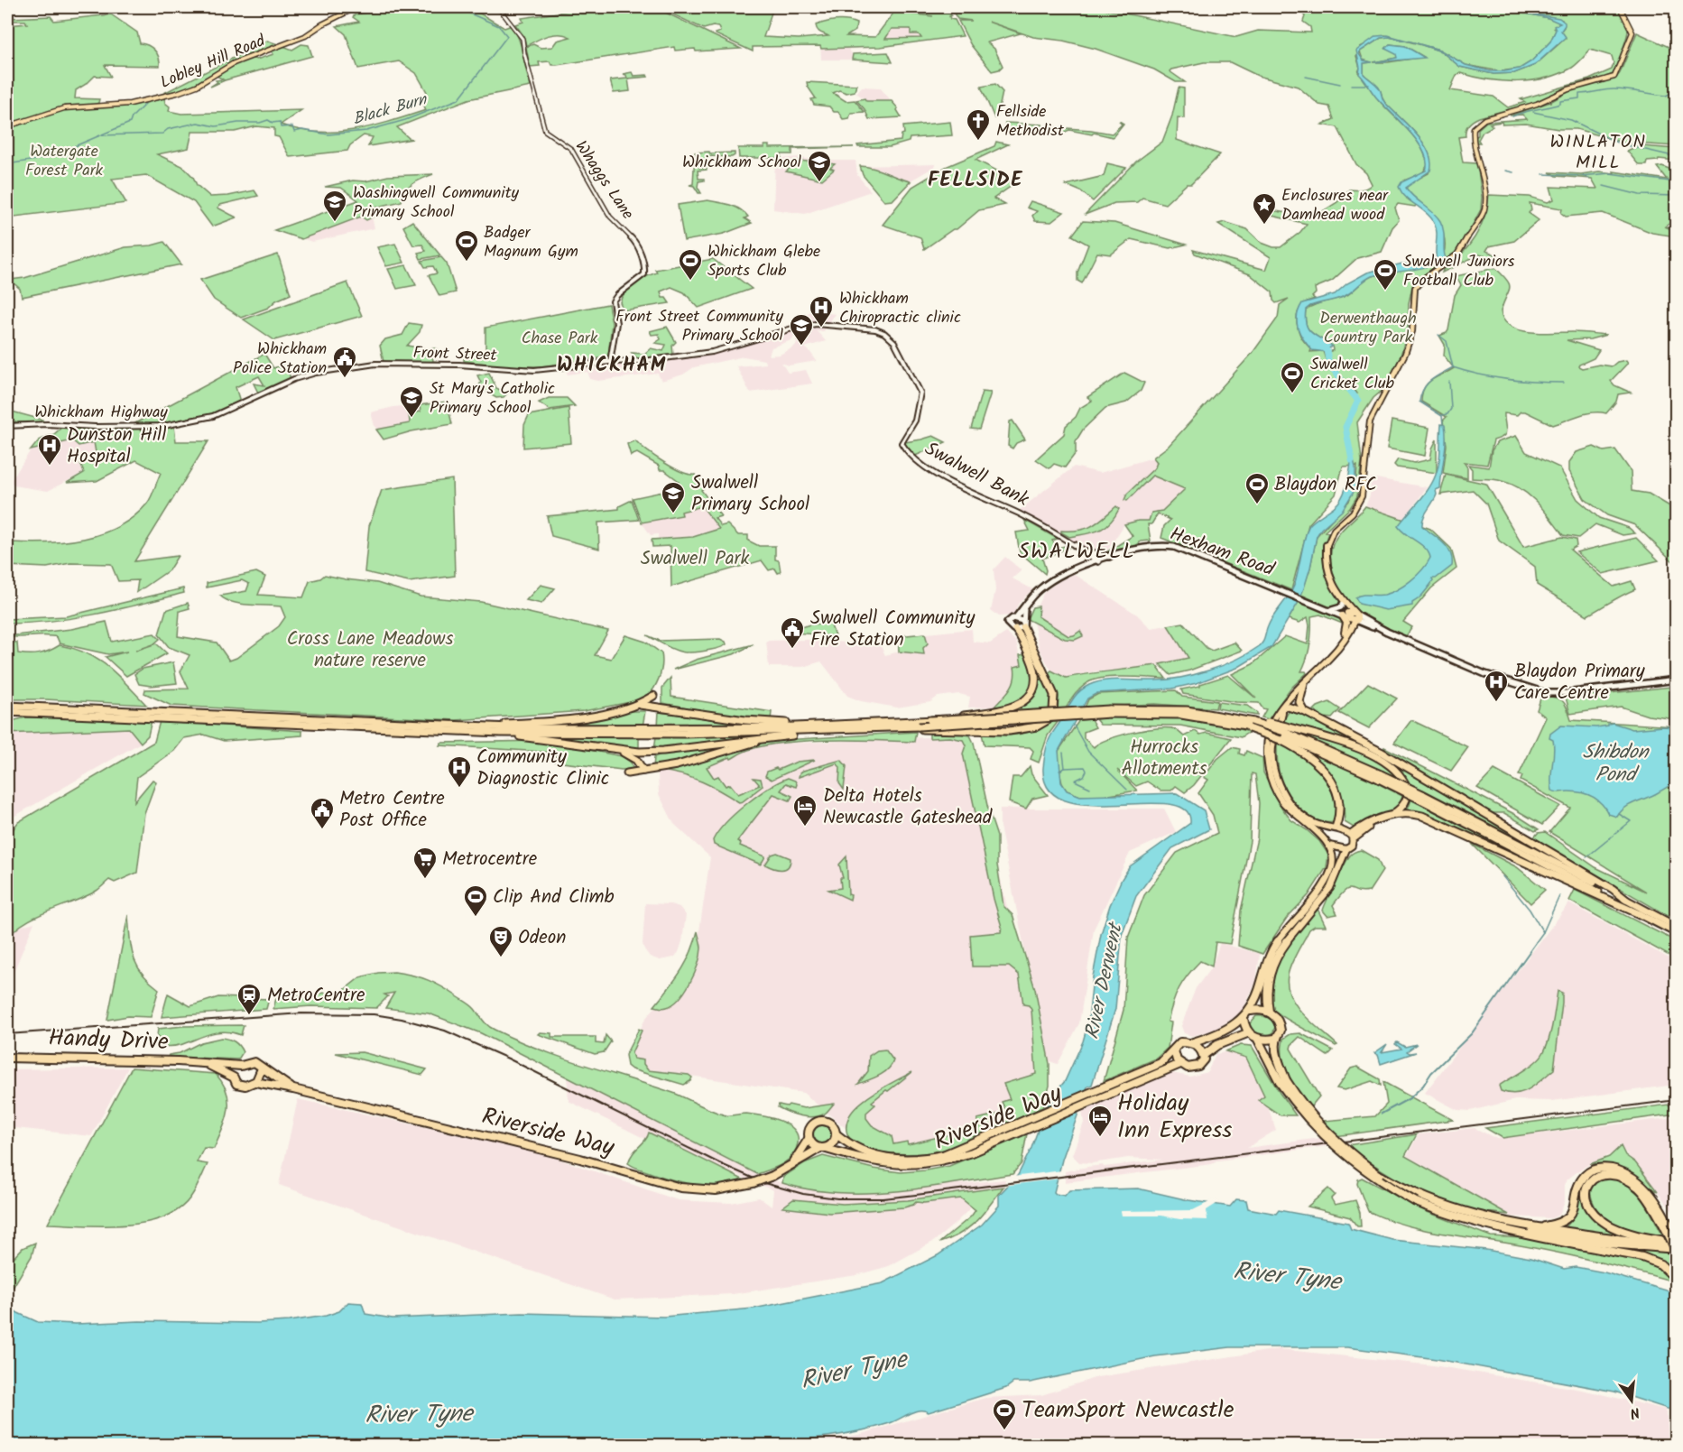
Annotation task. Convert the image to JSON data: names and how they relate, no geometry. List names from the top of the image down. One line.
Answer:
{"streets":{"highway":["Lobley Hill Road"],"main road":["Whaggs Lane","Front Street","Whickham Highway","Swalwell Bank","Hexham Road","Handy Drive","Riverside Way"]},"crossings":[["Whaggs Lane","Front Street"],["Front Street","Whickham Highway"],["Front Street","Swalwell Bank"],["Swalwell Bank","Hexham Road"]],"districts":["WINLATON MILL","FELLSIDE","WHICKHAM","SWALWELL"],"water":["Black Burn","Shibdon Pond","River Derwent","River Tyne"],"parks":["Watergate Forest Park","Derwenthaugh Country Park","Chase Park","Swalwell Park","Cross Lane Meadows nature reserve","Hurrocks Allotments"],"places":{"church":["Fellside Methodist"],"school or university":["Whickham School","Washingwell Community Primary School","Front Street Community Primary School","St Mary's Catholic Primary School","Swalwell Primary School"],"place":["Enclosures near Damhead wood"],"sports":["Badger Magnum Gym","Whickham Glebe Sports Club","Swalwell Juniors Football Club","Swalwell Cricket Club","Blaydon RFC","Clip And Climb","TeamSport Newcastle"],"hospital":["Whickham Chiropractic clinic","Dunston Hill Hospital","Blaydon Primary Care Centre","Community Diagnostic Clinic"],"public building":["Whickham Police Station","Swalwell Community Fire Station","Metro Centre Post Office"],"hotel":["Delta Hotels Newcastle Gateshead","Holiday Inn Express"],"supermarket":["Metrocentre"],"theatre":["Odeon"],"station":["MetroCentre"]},"north":"bottom"}
